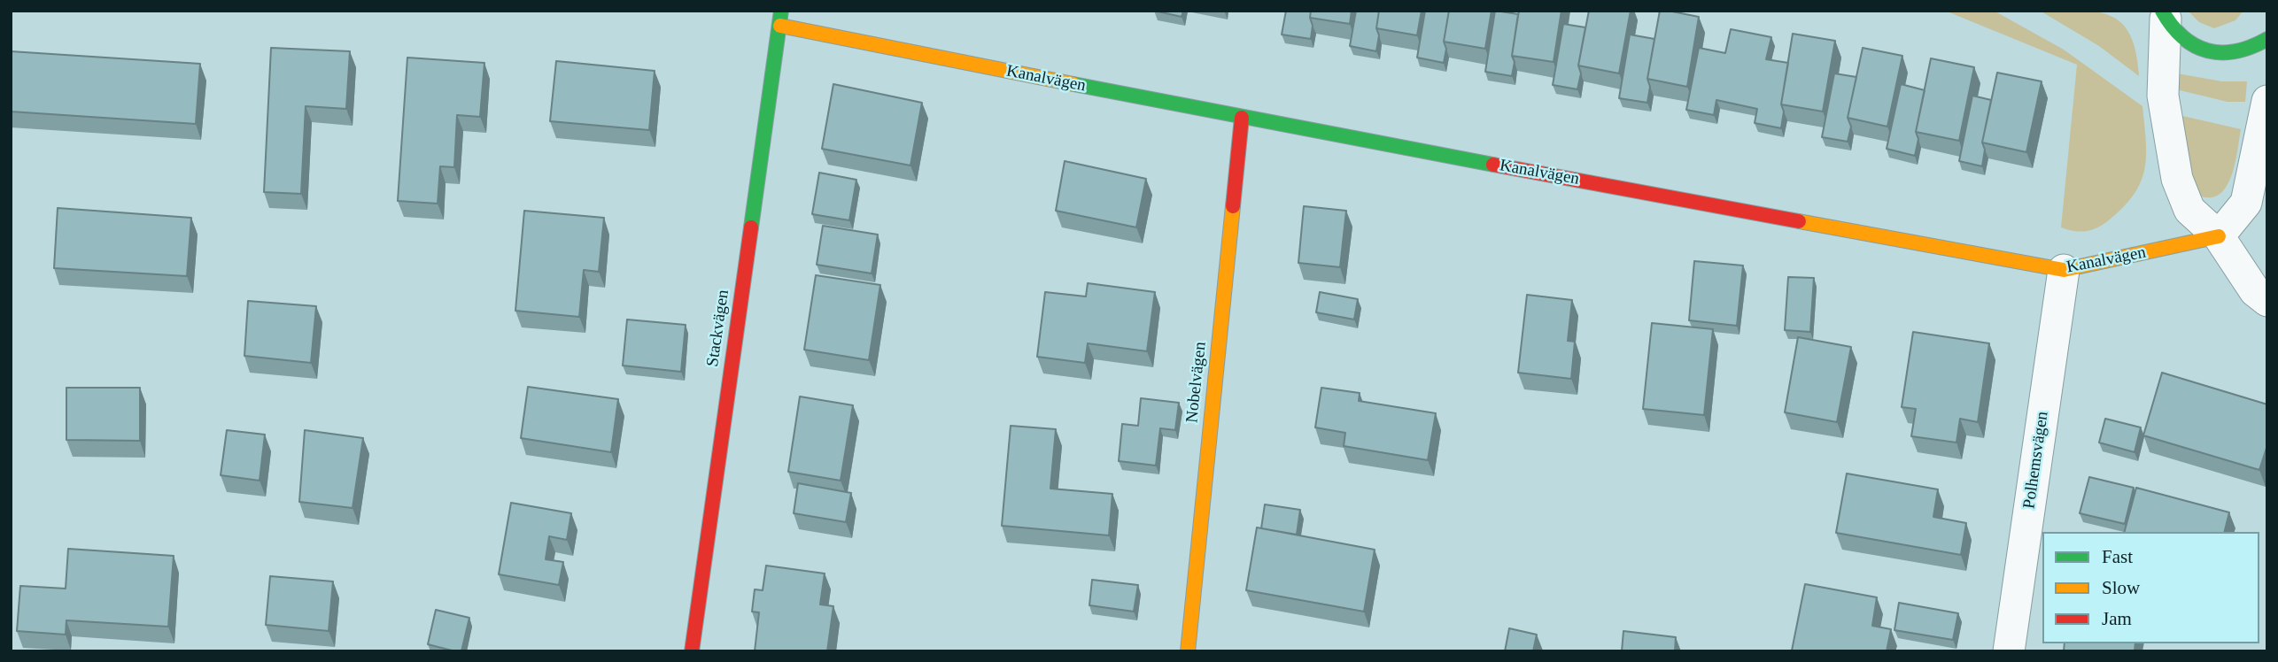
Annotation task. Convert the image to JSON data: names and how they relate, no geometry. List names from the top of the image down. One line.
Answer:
{"streets":{"street":["Kanalvägen","Stackvägen","Nobelvägen","Polhemsvägen"]},"crossings":[["Kanalvägen","Stackvägen"],["Kanalvägen","Nobelvägen"],["Kanalvägen","Polhemsvägen"]],"legend":["Fast","Slow","Jam"]}
